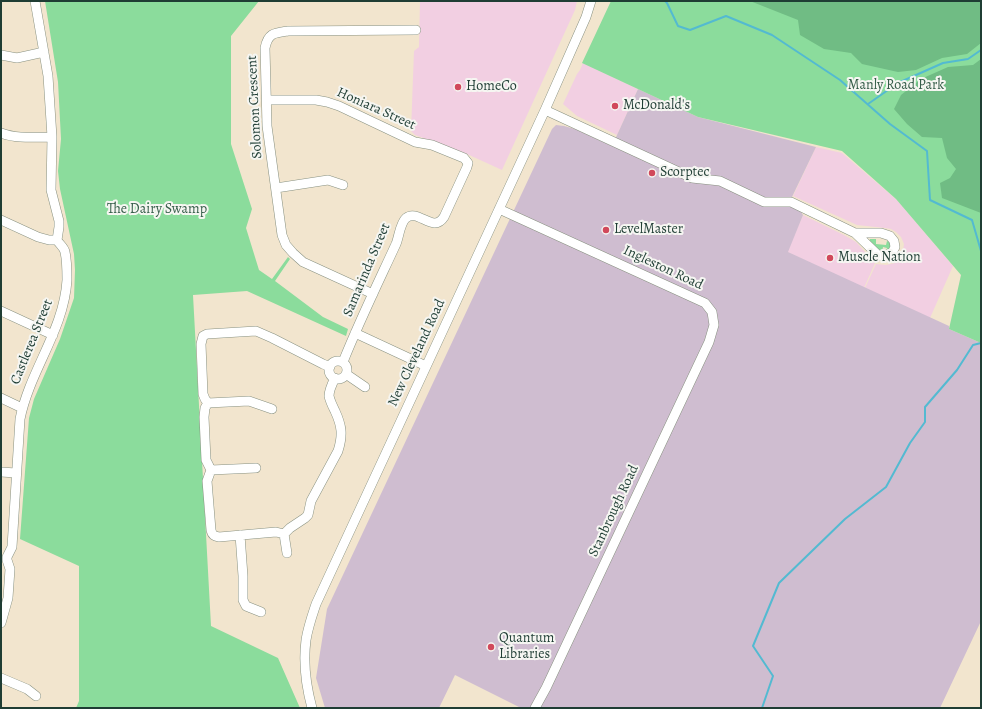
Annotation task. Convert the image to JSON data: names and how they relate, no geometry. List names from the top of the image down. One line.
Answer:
{"streets":{"street":["Solomon Crescent","Honiara Street","Ingleston Road","Samarinda Street","Castlerea Street","New Cleveland Road","Stanbrough Road"]},"crossings":[["Solomon Crescent","Honiara Street"],["Solomon Crescent","Samarinda Street"],["Honiara Street","Samarinda Street"],["Ingleston Road","New Cleveland Road"],["Ingleston Road","Stanbrough Road"]],"parks":["Manly Road Park","The Dairy Swamp"],"places":["HomeCo","McDonald's","Scorptec","LevelMaster","Muscle Nation","Quantum Libraries"]}
